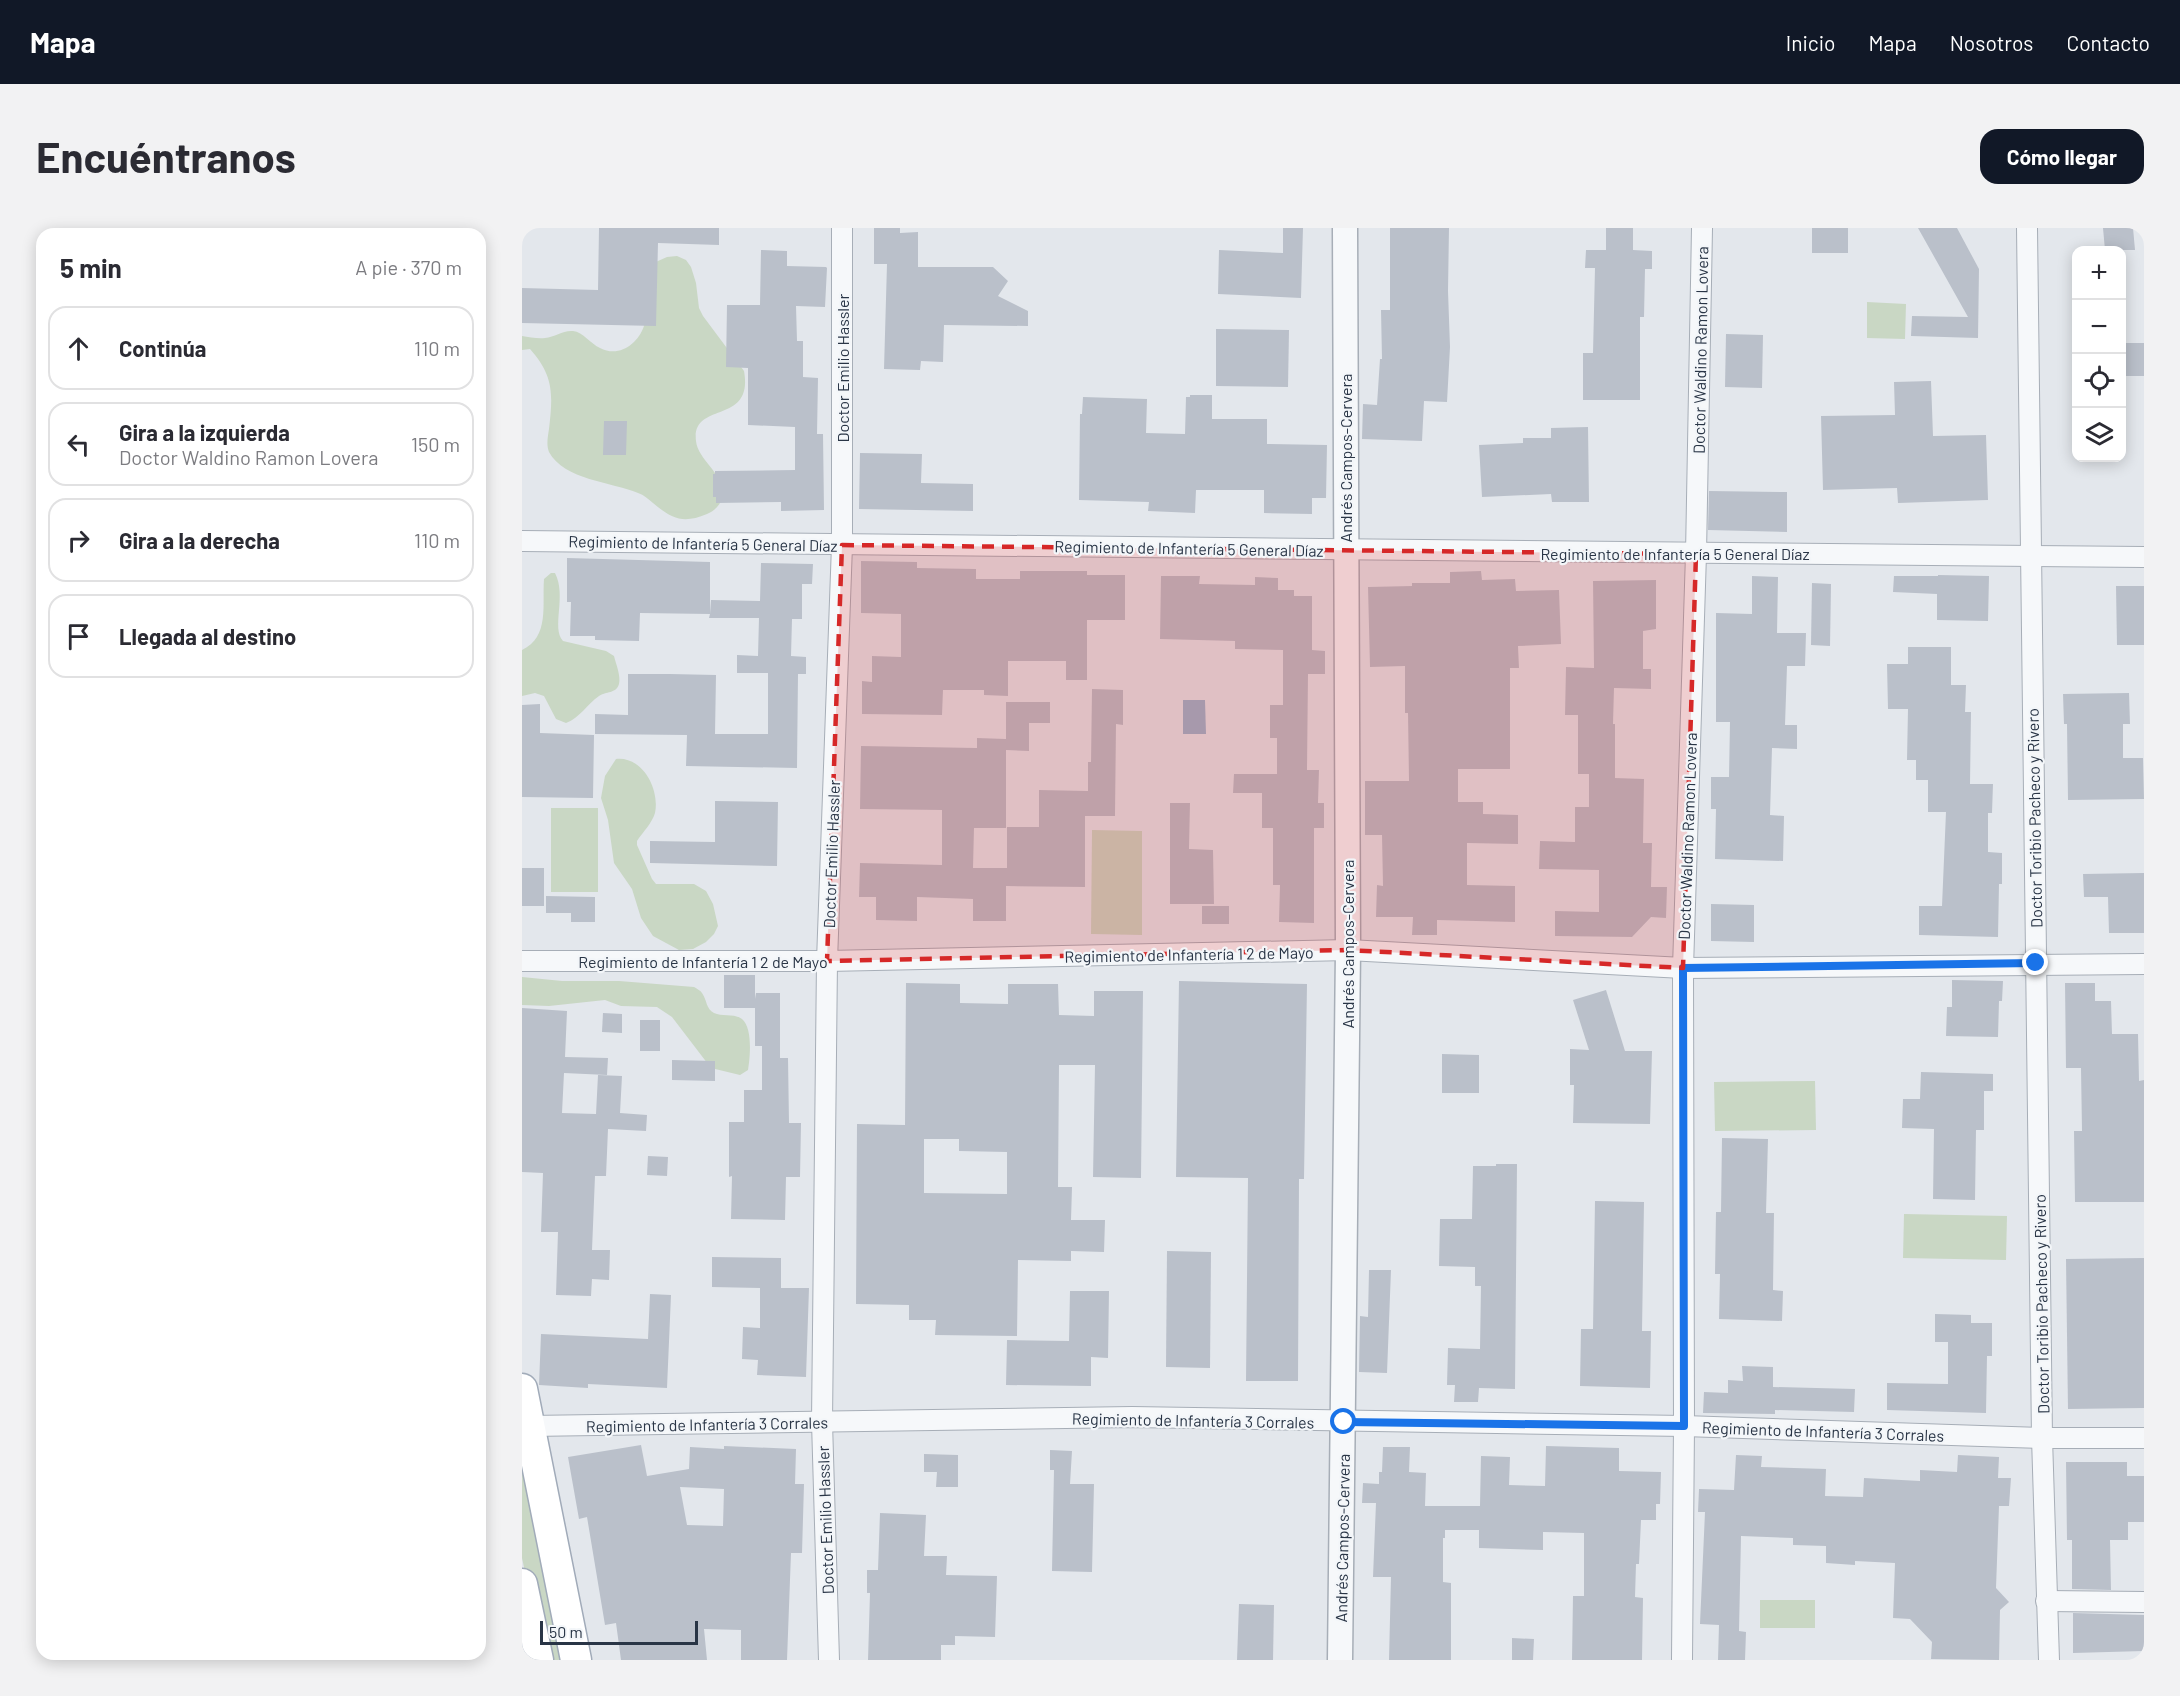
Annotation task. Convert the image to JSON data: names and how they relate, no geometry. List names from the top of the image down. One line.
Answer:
{"streets":{"street":["Doctor Waldino Ramon Lovera","Doctor Emilio Hassler","Andrés Campos-Cervera","Regimiento de Infantería 5 General Díaz","Doctor Toribio Pacheco y Rivero","Regimiento de Infantería 1 2 de Mayo","Regimiento de Infantería 3 Corrales"]},"crossings":[["Doctor Waldino Ramon Lovera","Regimiento de Infantería 5 General Díaz"],["Doctor Waldino Ramon Lovera","Regimiento de Infantería 1 2 de Mayo"],["Doctor Waldino Ramon Lovera","Regimiento de Infantería 3 Corrales"],["Doctor Emilio Hassler","Regimiento de Infantería 5 General Díaz"],["Doctor Emilio Hassler","Regimiento de Infantería 1 2 de Mayo"],["Doctor Emilio Hassler","Regimiento de Infantería 3 Corrales"],["Andrés Campos-Cervera","Regimiento de Infantería 5 General Díaz"],["Andrés Campos-Cervera","Regimiento de Infantería 1 2 de Mayo"],["Andrés Campos-Cervera","Regimiento de Infantería 3 Corrales"],["Regimiento de Infantería 5 General Díaz","Doctor Toribio Pacheco y Rivero"],["Doctor Toribio Pacheco y Rivero","Regimiento de Infantería 1 2 de Mayo"],["Doctor Toribio Pacheco y Rivero","Regimiento de Infantería 3 Corrales"]],"scale_bar":"50 m","page":{"header":"Mapa","nav":["Inicio","Mapa","Nosotros","Contacto"],"buttons":"Cómo llegar","title":"Encuéntranos","heading":["5 min","A pie · 370 m"],"map_buttons":["+","−"],"list":[["Continúa","110 m"],["Gira a la izquierda","Doctor Waldino Ramon Lovera","150 m"],["Gira a la derecha","110 m"],"Llegada al destino"],"scale":"50 m"}}
